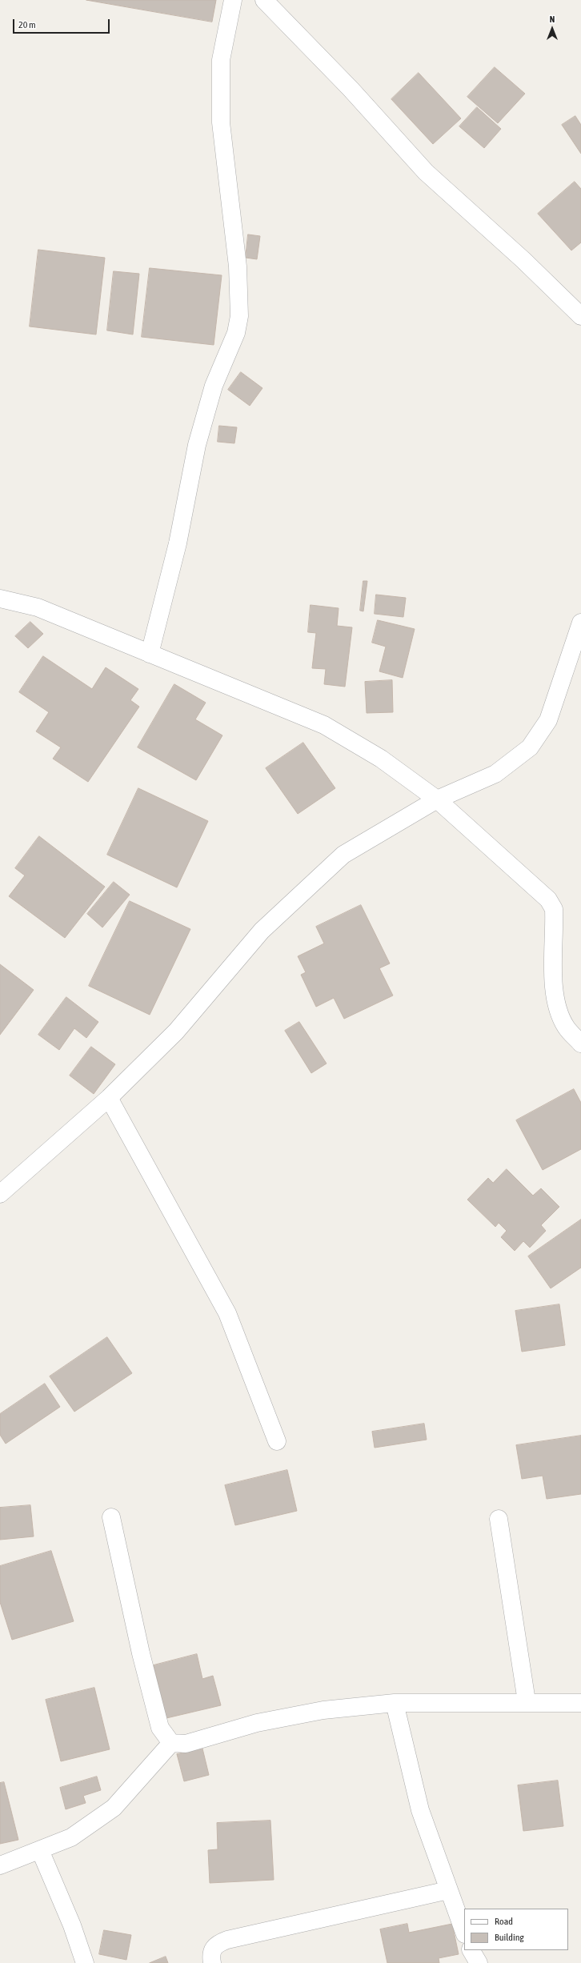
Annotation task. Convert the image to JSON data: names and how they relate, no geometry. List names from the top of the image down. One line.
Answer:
{"legend":["Road","Building"],"scale_bar":"20 m","north":"top"}
